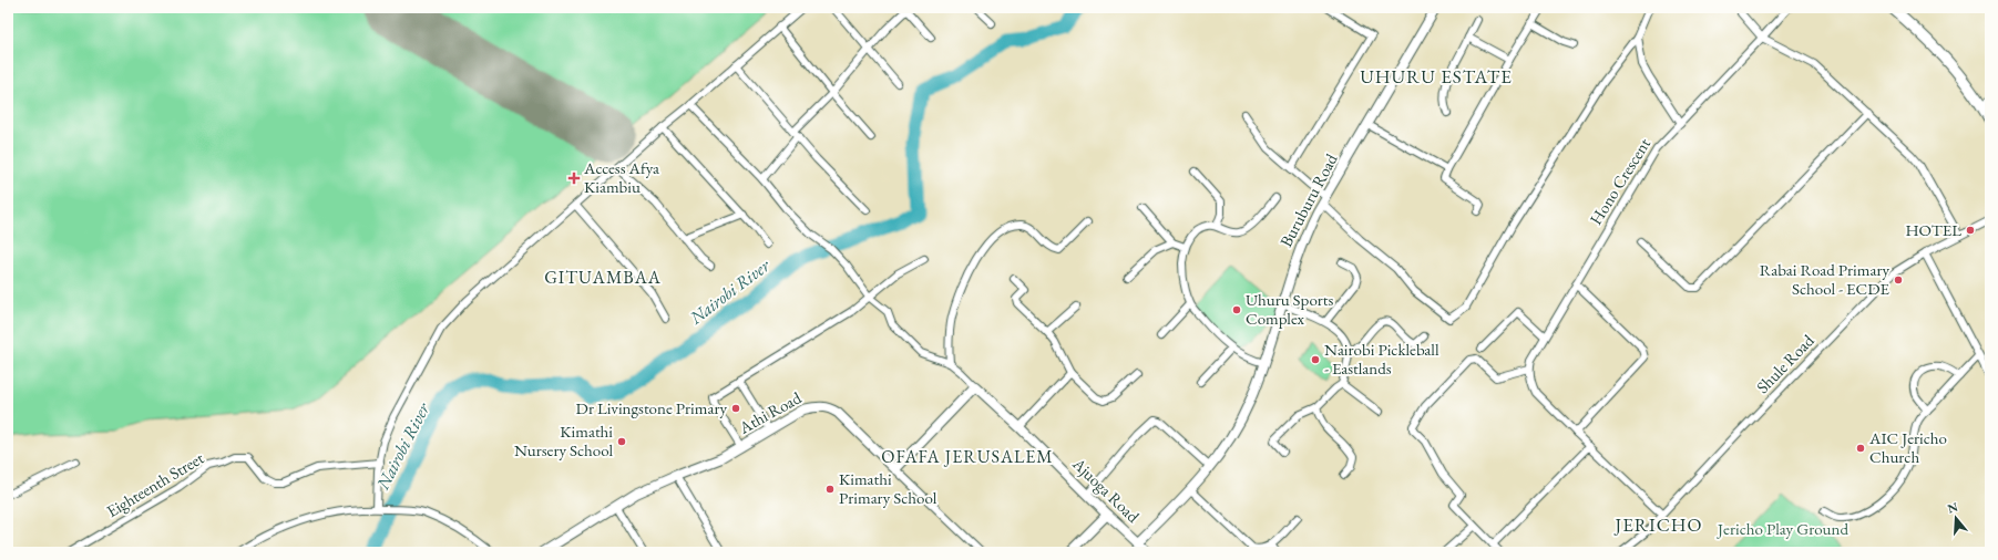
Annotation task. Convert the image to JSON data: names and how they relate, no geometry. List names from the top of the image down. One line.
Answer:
{"streets":{"street":["Hono Crescent","Buruburu Road","Shule Road","Athi Road","Eighteenth Street","Ajuoga Road"]},"crossings":[["Buruburu Road","Ajuoga Road"]],"districts":["UHURU ESTATE","GITUAMBAA","OFAFA JERUSALEM","JERICHO"],"water":["Nairobi River"],"parks":["Jericho Play Ground"],"places":{"health":["Access Afya Kiambiu"],"other":["HOTEL","Rabai Road Primary School - ECDE","Uhuru Sports Complex","Nairobi Pickleball - Eastlands","Dr Livingstone Primary","Kimathi Nursery School","AIC Jericho Church","Kimathi Primary School"]},"north":"top"}
